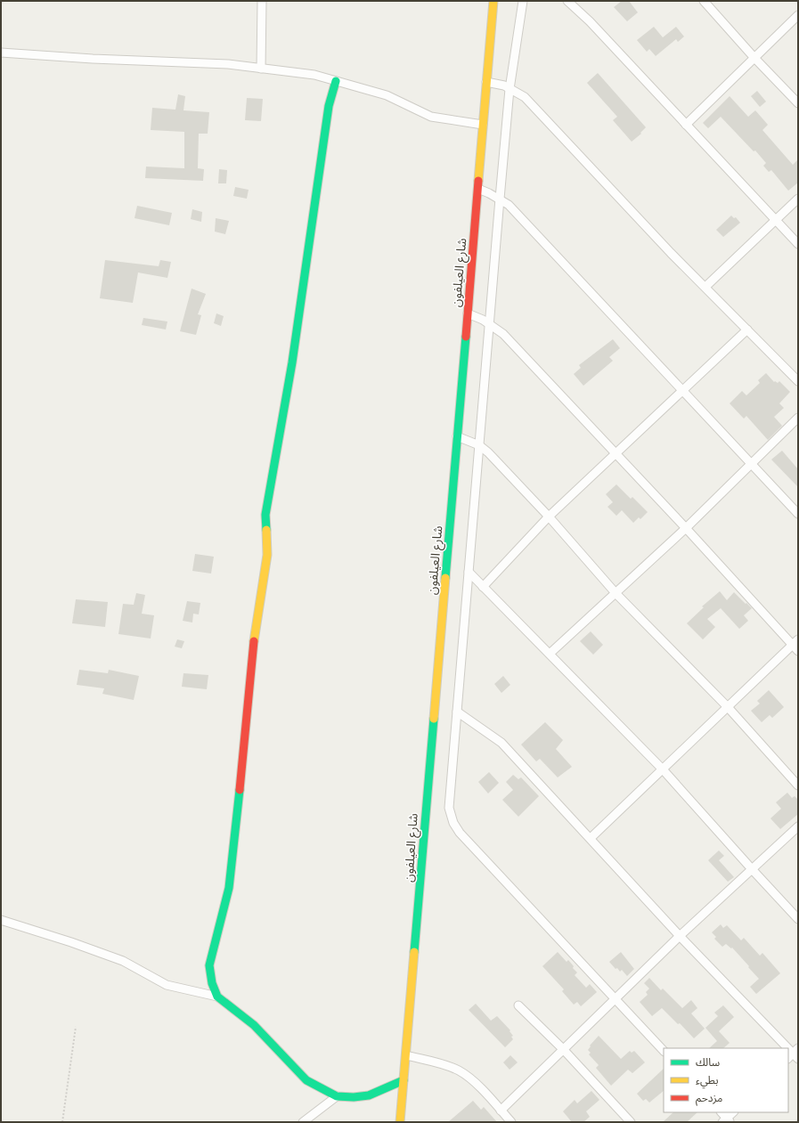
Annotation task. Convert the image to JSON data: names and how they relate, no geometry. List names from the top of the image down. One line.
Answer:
{"streets":{"main road":["شارع العيلفون"]},"legend":["سالك","بطيء","مزدحم"]}
